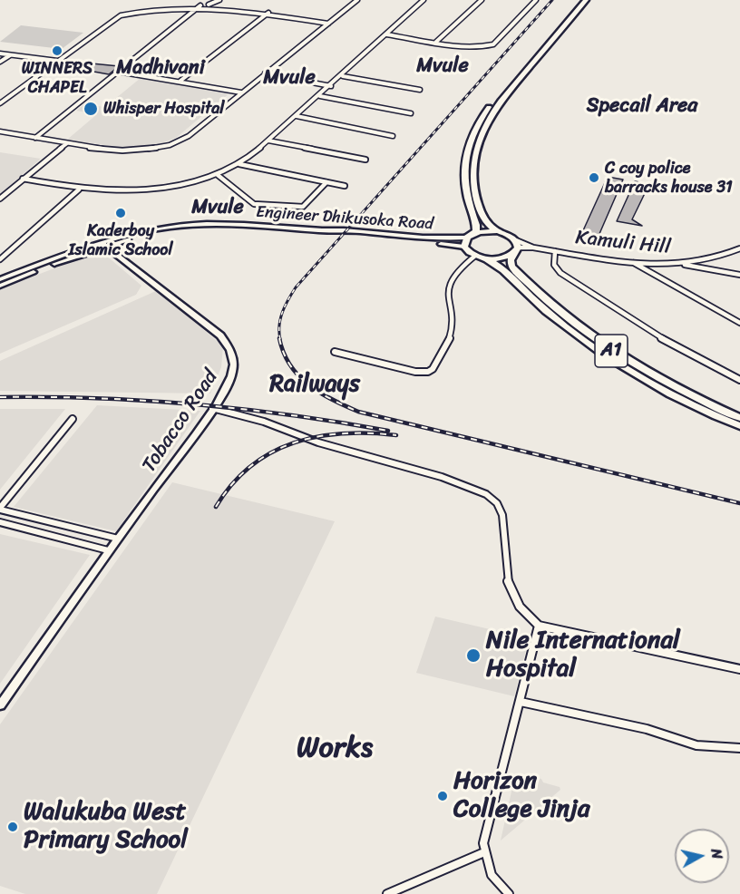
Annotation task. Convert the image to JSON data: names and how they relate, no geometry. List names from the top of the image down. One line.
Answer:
{"streets":{"highway":["A1"],"street":["Engineer Dhikusoka Road","Kamuli Hill","Tobacco Road"]},"crossings":[["Engineer Dhikusoka Road","A1"],["Engineer Dhikusoka Road","Tobacco Road"],["Kamuli Hill","A1"]],"districts":["Mvule","Madhivani","Mvule","Specail Area","Mvule","Railways","Works"],"places":["WINNERS CHAPEL","Whisper Hospital","C coy police barracks house 31","Kaderboy Islamic School","Nile International Hospital","Horizon College Jinja","Walukuba West Primary School"],"north":"right"}
